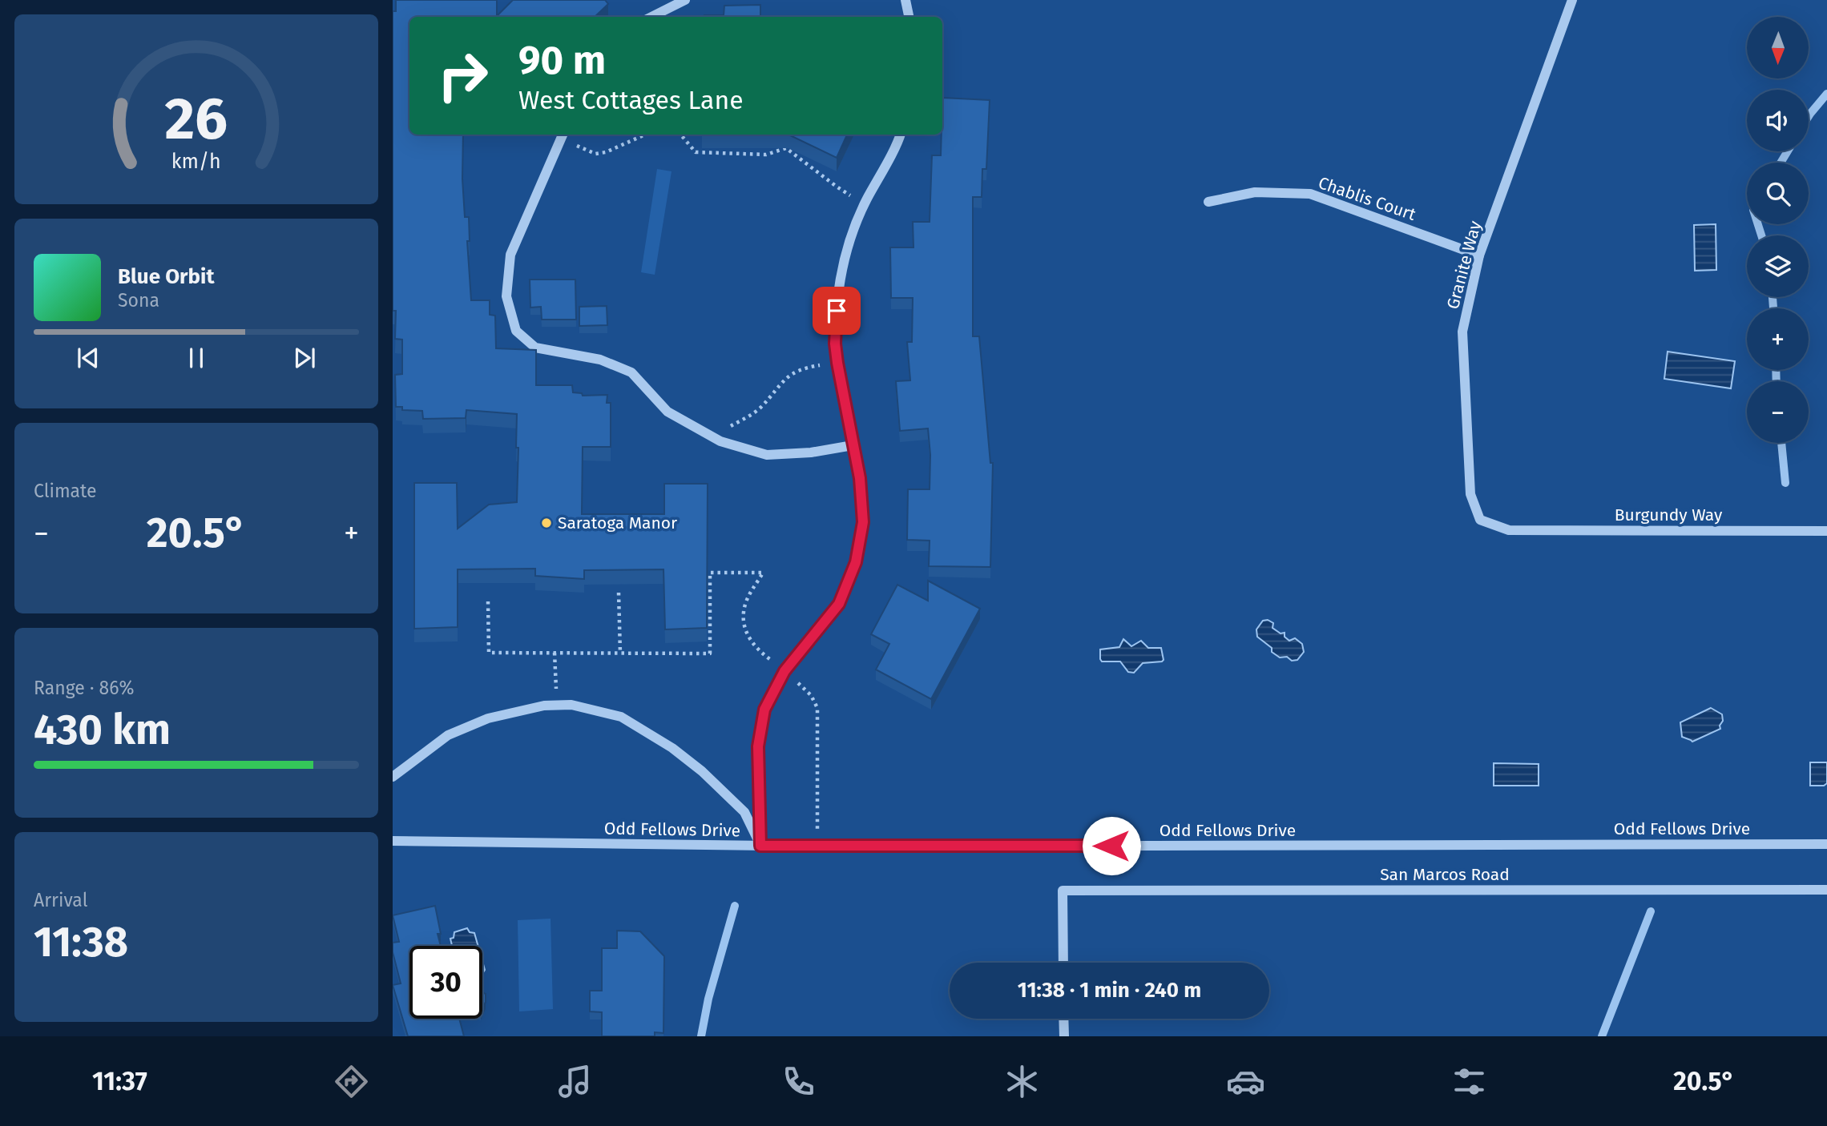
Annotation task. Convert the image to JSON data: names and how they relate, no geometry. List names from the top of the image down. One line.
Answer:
{"streets":{"street":["Chablis Court","Granite Way","Burgundy Way","Odd Fellows Drive","San Marcos Road"]},"crossings":[["Chablis Court","Granite Way"],["Granite Way","Burgundy Way"]],"places":["Saratoga Manor"],"north":"bottom","page":{"map_buttons":["+","−"],"turn":["90 m","West Cottages Lane"],"song":["Blue Orbit","Sona"],"tile":["Climate",["Range · 86%","430 km"],["Arrival","11:38"]],"heat":["−","20.5°","+"],"limit":"30","trip":"11:38 · 1 min · 240 m","tabs":["11:37","20.5°"],"gauge":["26","km/h"]}}
